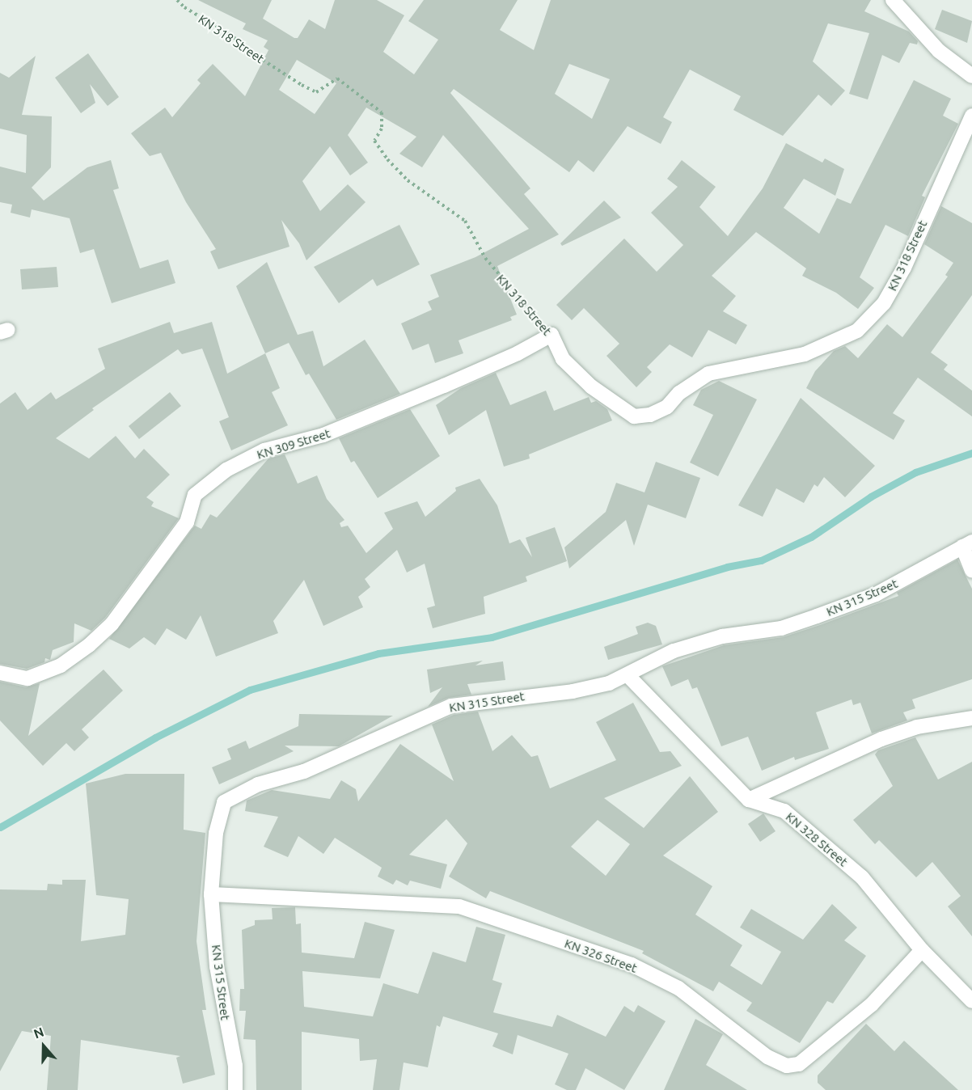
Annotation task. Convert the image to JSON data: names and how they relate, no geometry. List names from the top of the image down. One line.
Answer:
{"streets":{"street":["KN 318 Street","KN 309 Street","KN 315 Street","KN 328 Street","KN 326 Street"]},"crossings":[["KN 318 Street","KN 309 Street"],["KN 315 Street","KN 328 Street"],["KN 315 Street","KN 326 Street"],["KN 328 Street","KN 326 Street"]],"north":"top"}
